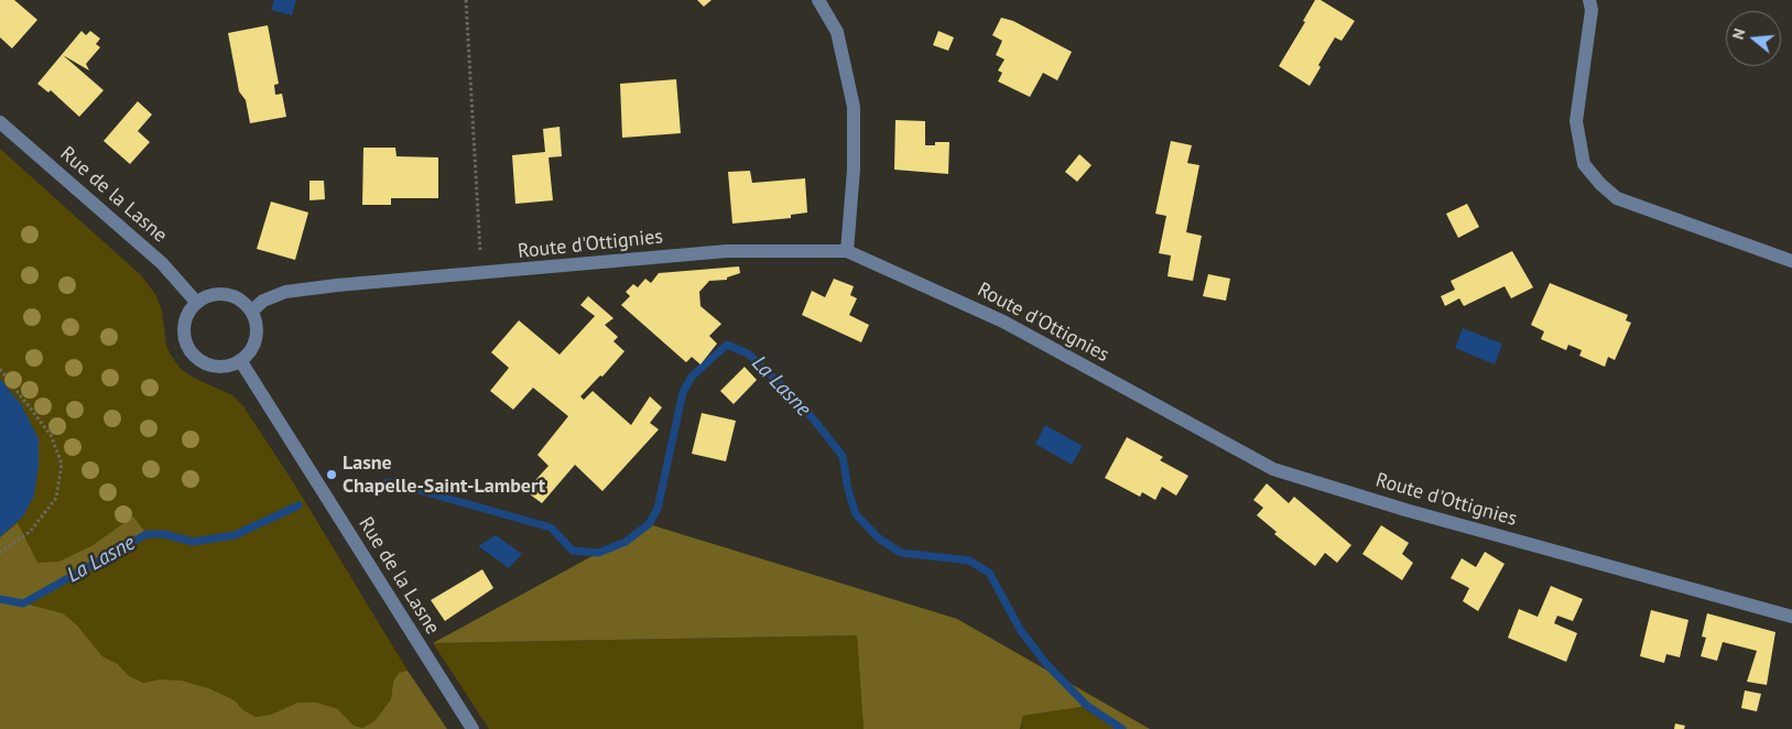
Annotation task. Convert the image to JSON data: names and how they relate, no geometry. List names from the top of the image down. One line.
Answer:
{"streets":{"street":["Rue de la Lasne","Route d'Ottignies"]},"crossings":[["Rue de la Lasne","Route d'Ottignies"]],"water":["La Lasne"],"places":["Lasne Chapelle-Saint-Lambert"],"north":"left"}
